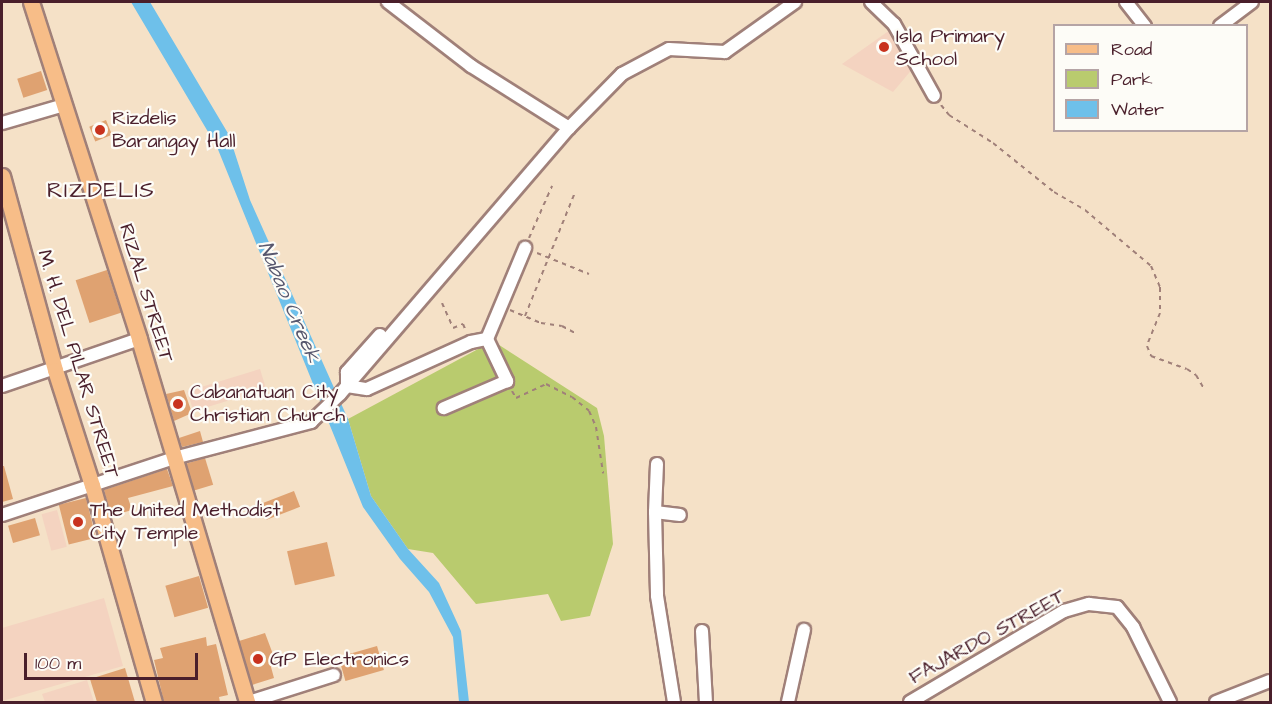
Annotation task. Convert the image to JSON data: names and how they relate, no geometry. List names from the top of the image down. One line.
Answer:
{"streets":{"main road":["RIZAL STREET","M. H. DEL PILAR STREET"],"street":["FAJARDO STREET"]},"districts":["RIZDELIS"],"water":["Nabao Creek"],"places":["Isla Primary School","Rizdelis Barangay Hall","Cabanatuan City Christian Church","The United Methodist City Temple","GP Electronics"],"legend":["Road","Park","Water"],"scale_bar":"100 m"}
